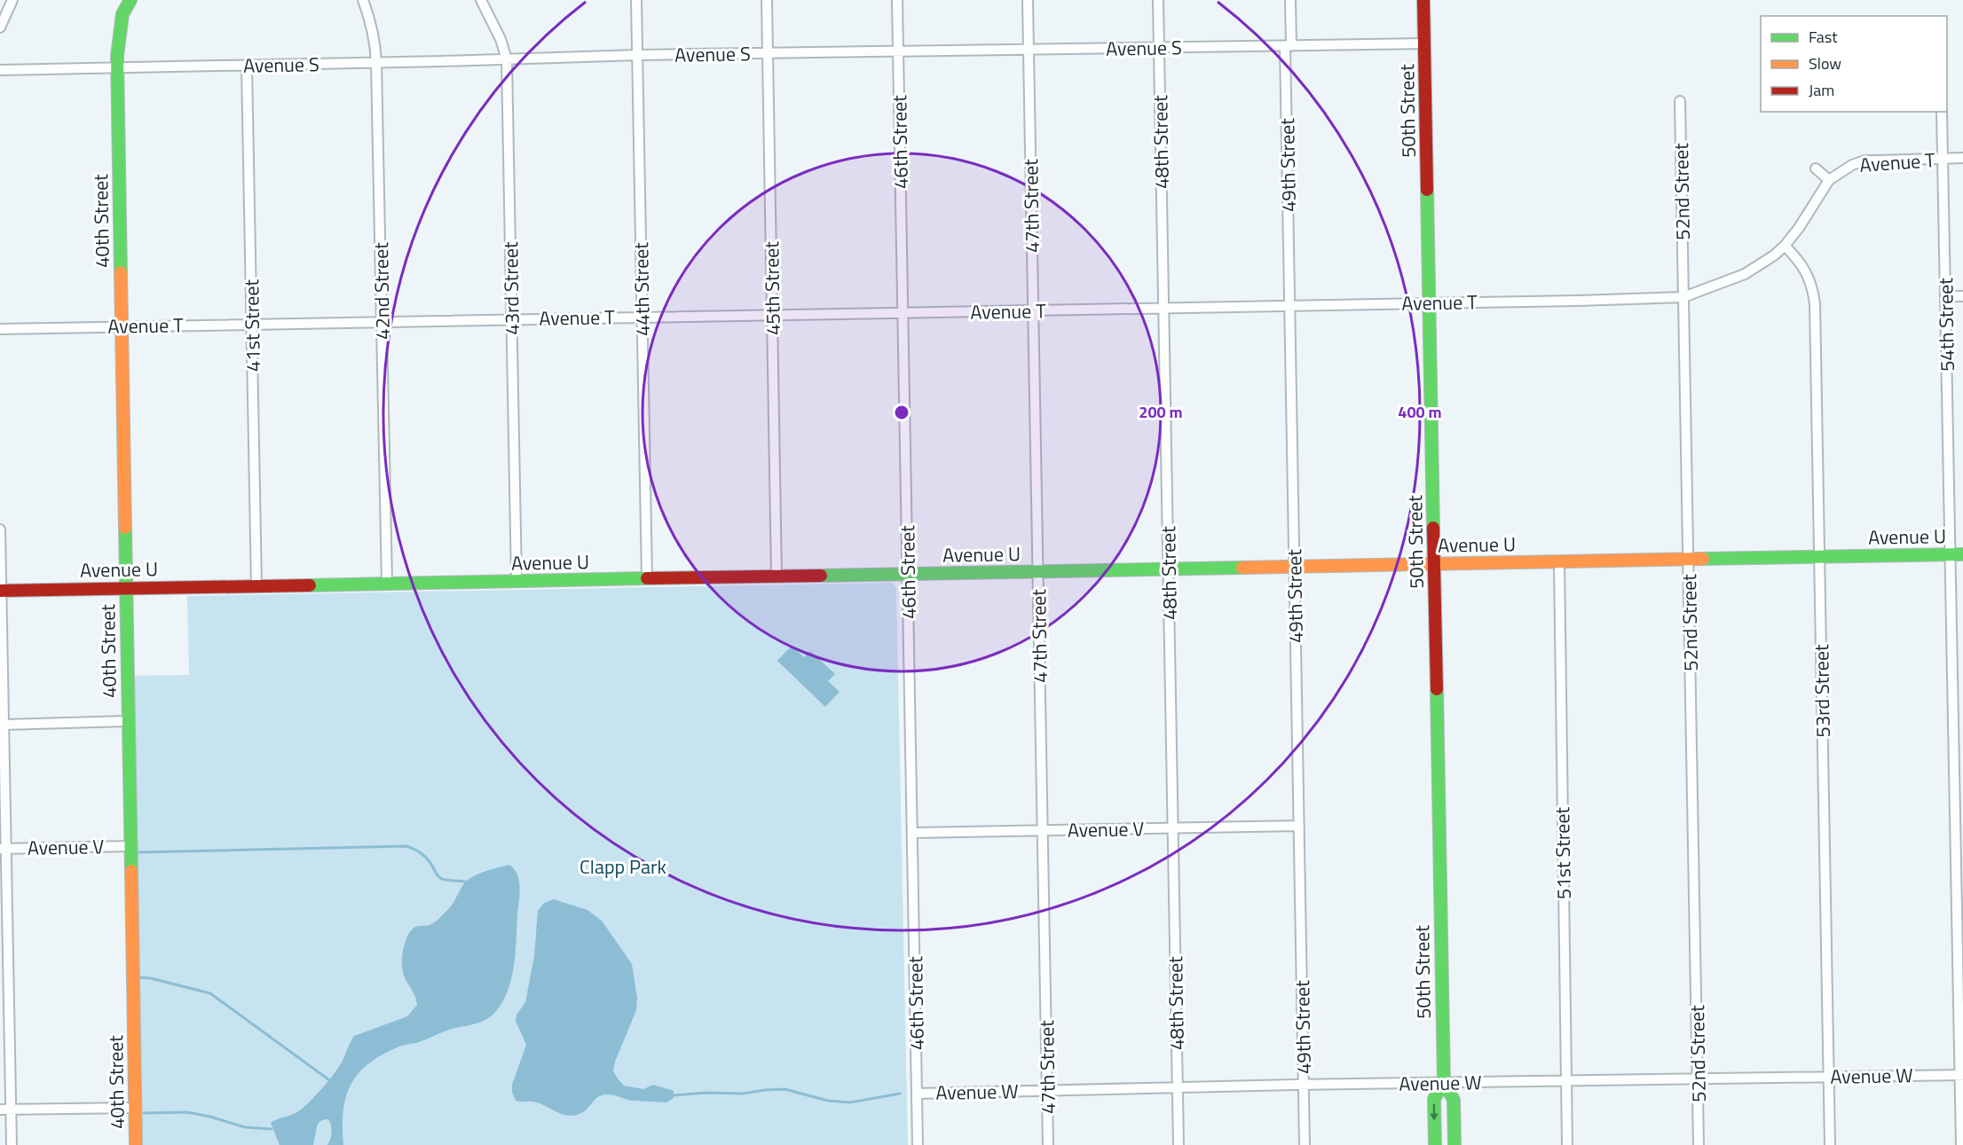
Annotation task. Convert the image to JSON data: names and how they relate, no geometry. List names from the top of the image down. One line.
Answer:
{"streets":{"street":["Avenue S","50th Street","46th Street","48th Street","Avenue T","49th Street","52nd Street","47th Street","40th Street","43rd Street","45th Street","44th Street","42nd Street","54th Street","41st Street","Avenue U","53rd Street","Avenue V","51st Street","Avenue W"]},"crossings":[["Avenue S","50th Street"],["Avenue S","46th Street"],["Avenue S","48th Street"],["Avenue S","49th Street"],["Avenue S","47th Street"],["Avenue S","40th Street"],["Avenue S","43rd Street"],["Avenue S","45th Street"],["Avenue S","44th Street"],["Avenue S","42nd Street"],["Avenue S","41st Street"],["50th Street","Avenue T"],["50th Street","Avenue U"],["50th Street","Avenue W"],["46th Street","Avenue T"],["46th Street","Avenue U"],["46th Street","Avenue V"],["46th Street","Avenue W"],["48th Street","Avenue T"],["48th Street","Avenue U"],["48th Street","Avenue V"],["48th Street","Avenue W"],["Avenue T","49th Street"],["Avenue T","52nd Street"],["Avenue T","47th Street"],["Avenue T","40th Street"],["Avenue T","43rd Street"],["Avenue T","45th Street"],["Avenue T","44th Street"],["Avenue T","42nd Street"],["Avenue T","54th Street"],["Avenue T","41st Street"],["Avenue T","53rd Street"],["49th Street","Avenue U"],["49th Street","Avenue V"],["49th Street","Avenue W"],["52nd Street","Avenue U"],["52nd Street","Avenue W"],["47th Street","Avenue U"],["47th Street","Avenue V"],["47th Street","Avenue W"],["40th Street","Avenue U"],["40th Street","Avenue V"],["43rd Street","Avenue U"],["45th Street","Avenue U"],["44th Street","Avenue U"],["42nd Street","Avenue U"],["54th Street","Avenue U"],["54th Street","Avenue W"],["41st Street","Avenue U"],["Avenue U","53rd Street"],["Avenue U","51st Street"],["53rd Street","Avenue W"],["51st Street","Avenue W"]],"parks":["Clapp Park"],"legend":["Fast","Slow","Jam"],"rings":["200 m","400 m"]}
